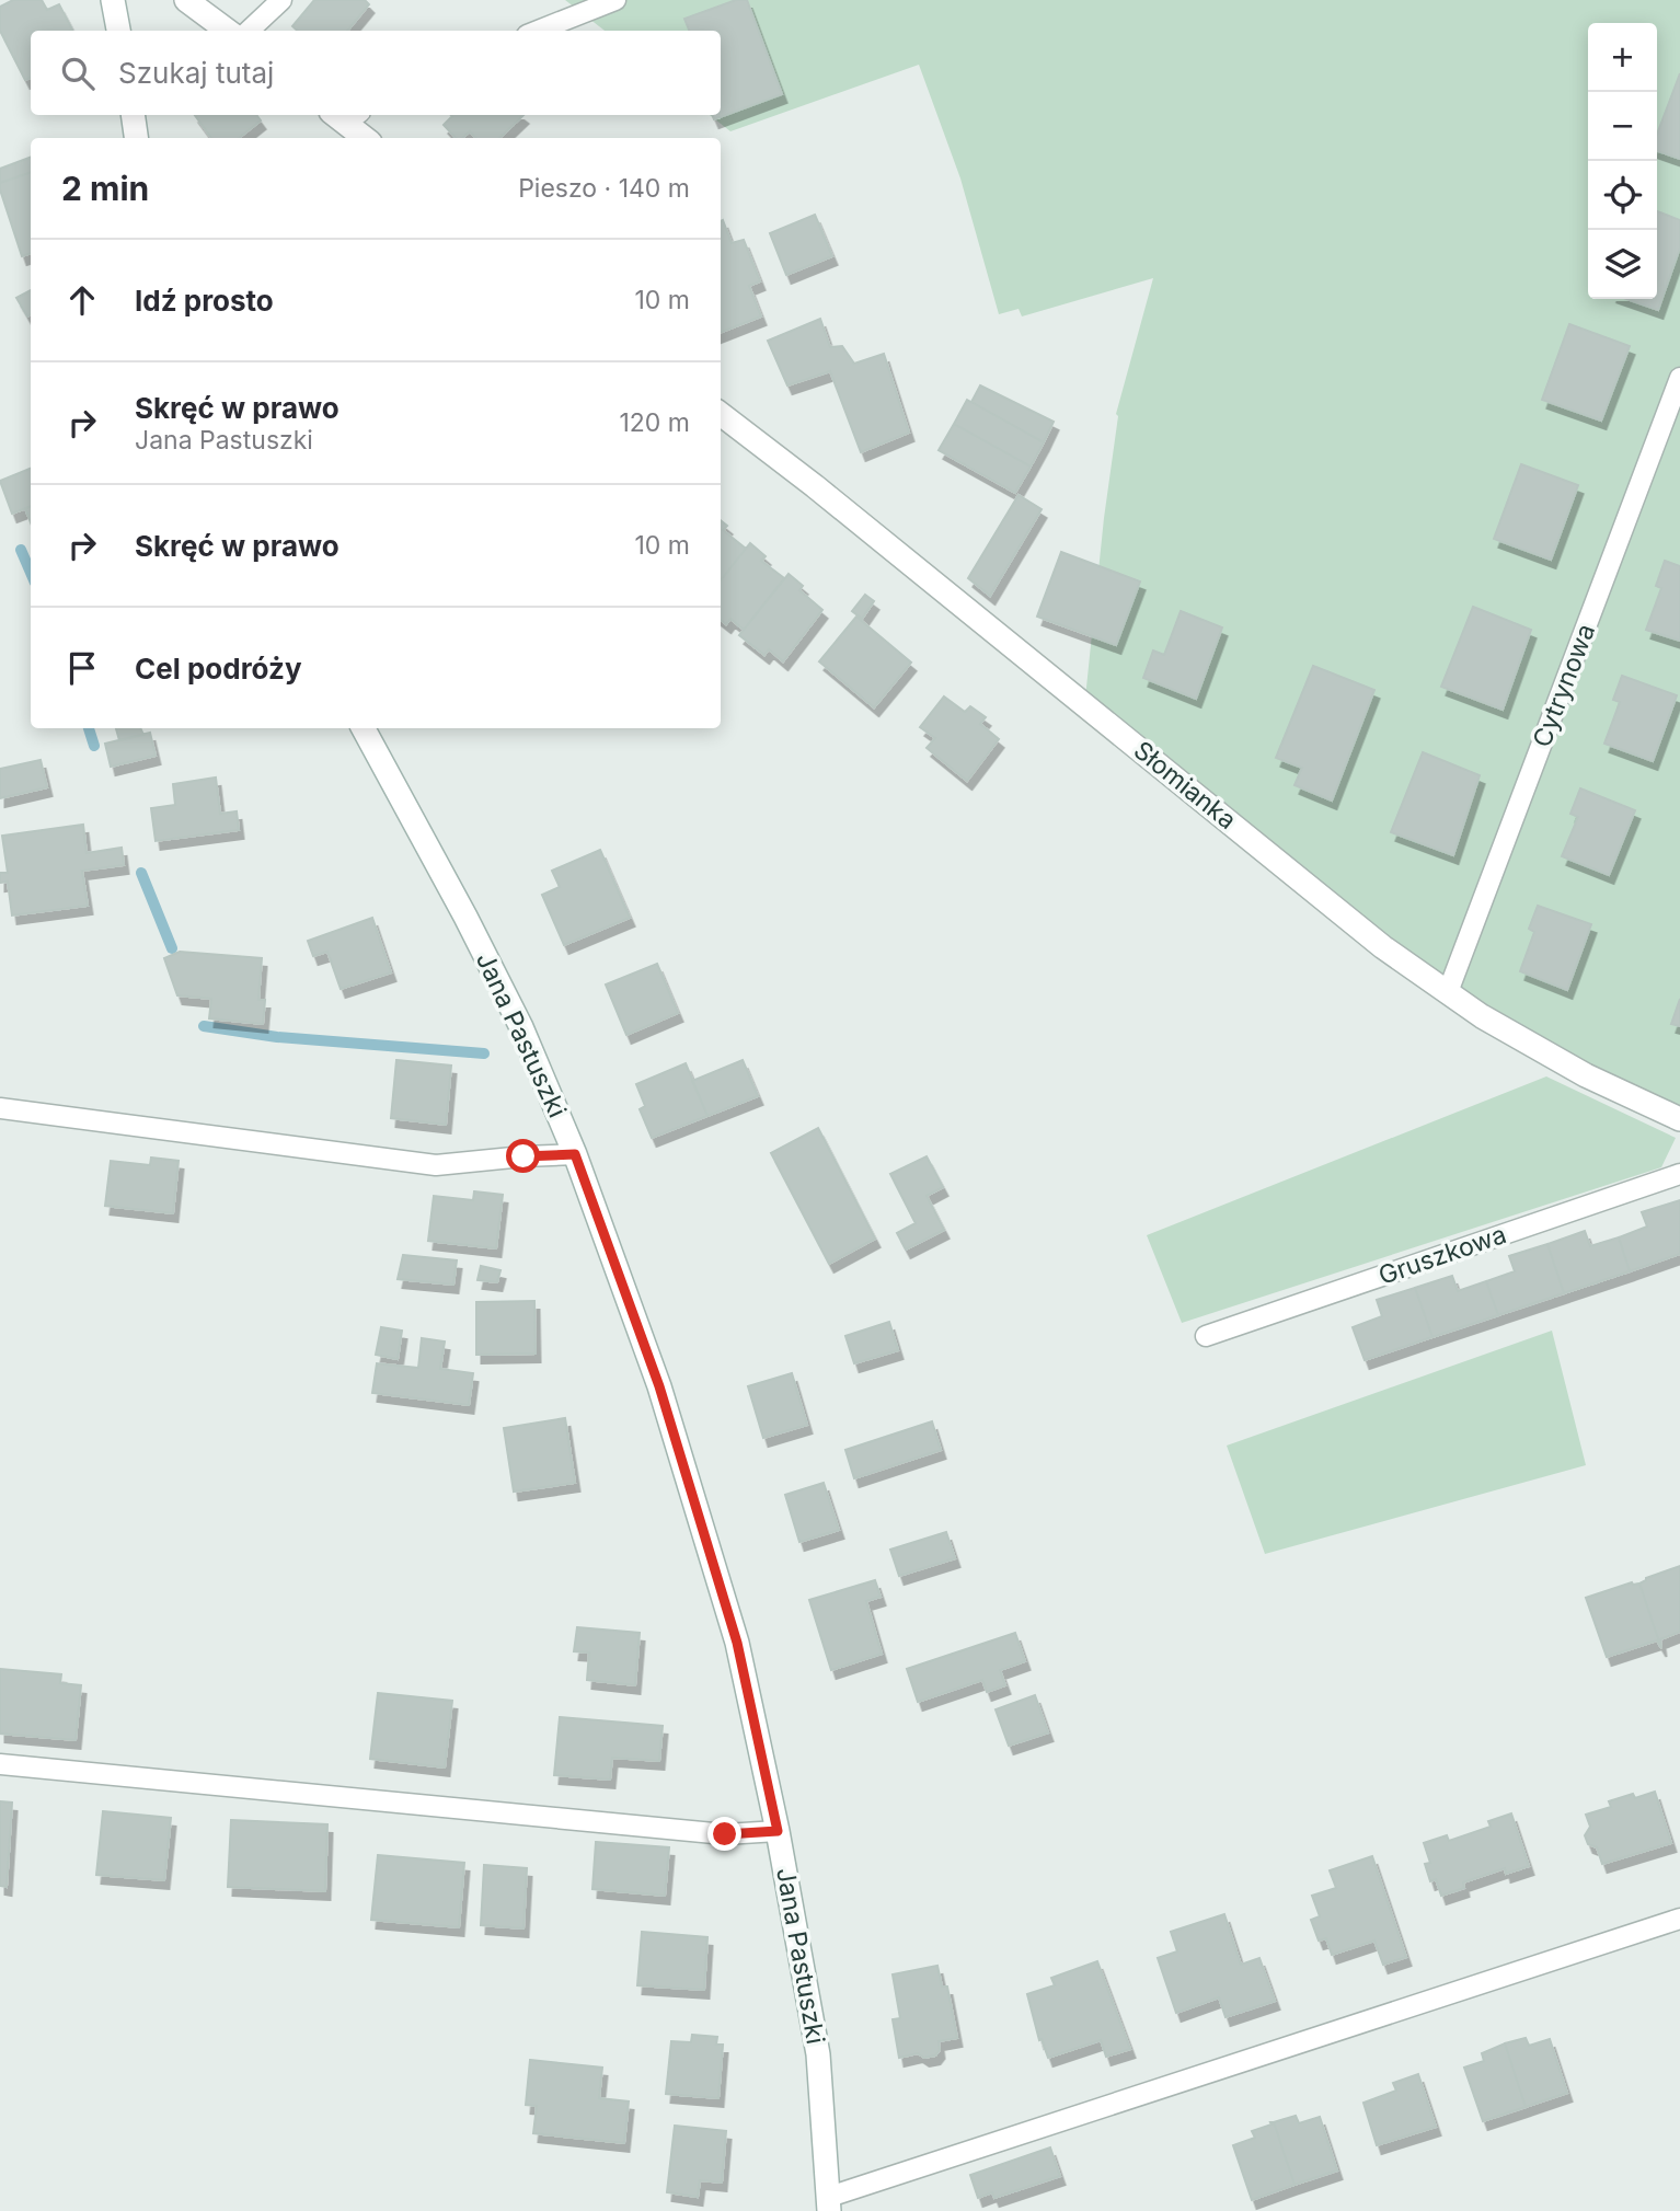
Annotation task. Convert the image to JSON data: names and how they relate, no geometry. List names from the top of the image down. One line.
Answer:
{"streets":{"street":["Słomianka","Jana Pastuszki"],"lane":["Cytrynowa","Gruszkowa"]},"crossings":[["Cytrynowa","Słomianka"]],"page":{"map_buttons":["+","−"],"search":"Szukaj tutaj","heading":["2 min","Pieszo · 140 m"],"list":[["Idź prosto","10 m"],["Skręć w prawo","Jana Pastuszki","120 m"],["Skręć w prawo","10 m"],"Cel podróży"]}}
